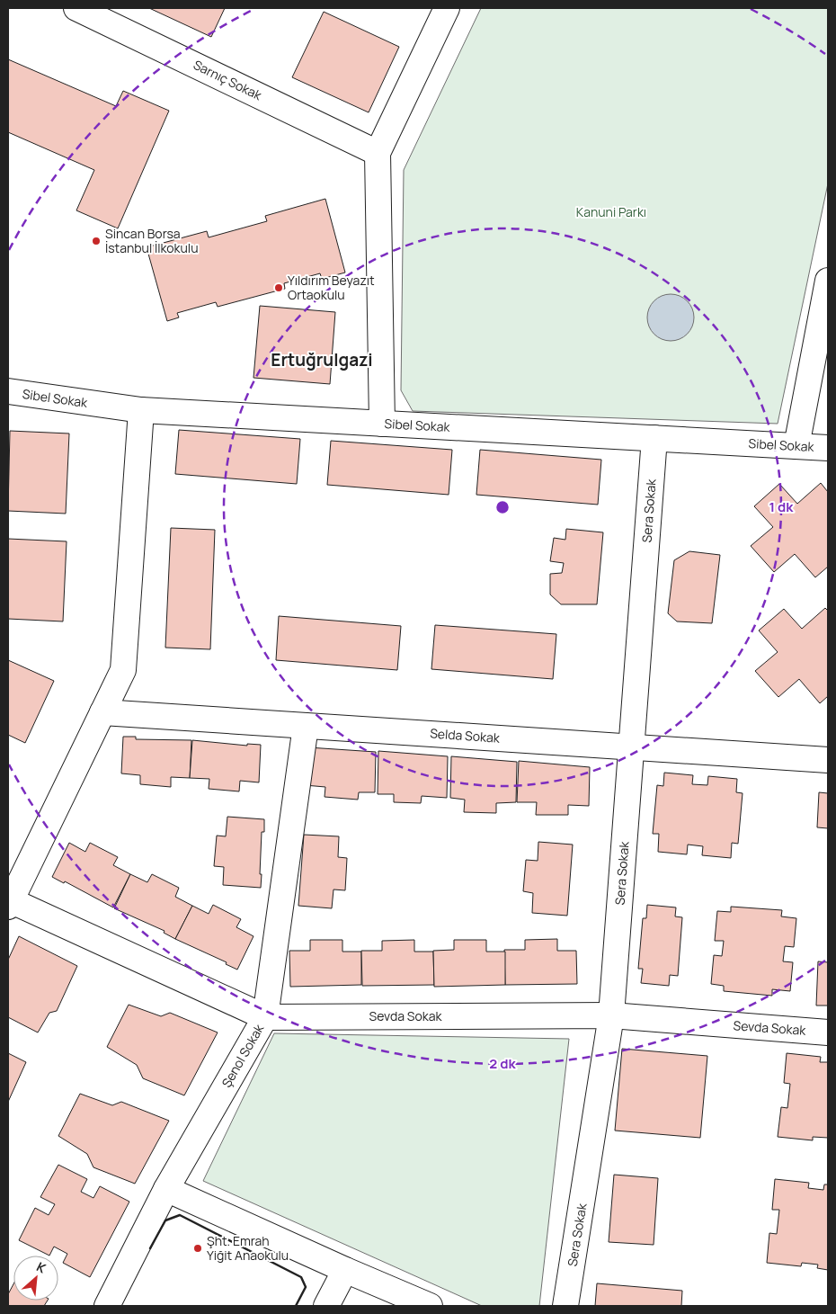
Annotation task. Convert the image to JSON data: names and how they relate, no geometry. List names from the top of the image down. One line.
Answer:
{"streets":{"street":["Sarnıç Sokak","Sibel Sokak","Sera Sokak","Selda Sokak","Sevda Sokak","Şenol Sokak"]},"crossings":[["Sibel Sokak","Sera Sokak"],["Sera Sokak","Selda Sokak"],["Sera Sokak","Sevda Sokak"],["Selda Sokak","Şenol Sokak"],["Sevda Sokak","Şenol Sokak"]],"districts":["Ertuğrulgazi"],"parks":["Kanuni Parkı"],"places":["Sincan Borsa İstanbul İlkokulu","Yıldırım Beyazıt Ortaokulu","Şht. Emrah Yiğit Anaokulu"],"north":"top right","rings":["1 dk","2 dk"]}
